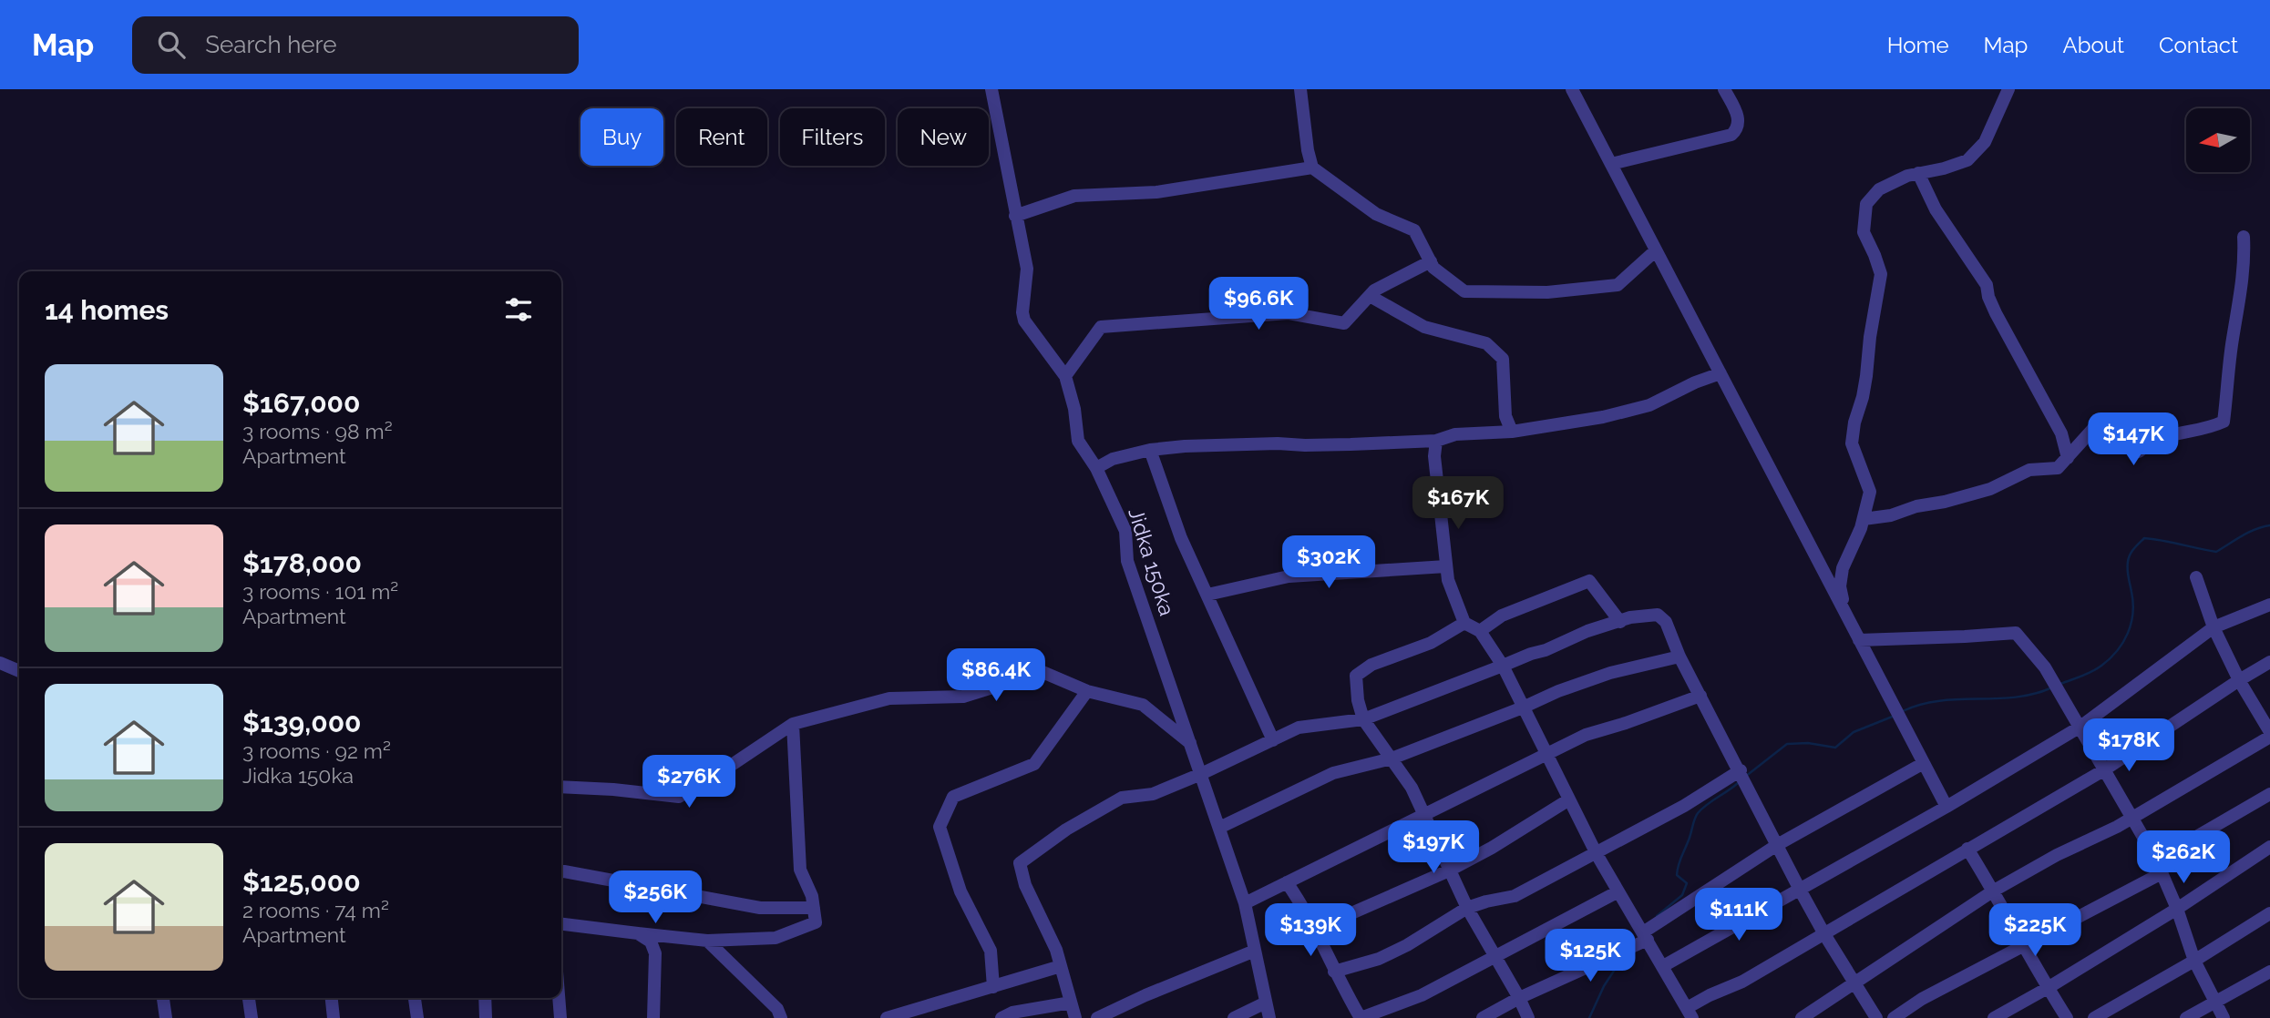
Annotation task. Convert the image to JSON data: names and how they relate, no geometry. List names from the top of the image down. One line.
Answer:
{"streets":{"street":["Jidka 150ka"]},"north":"left","page":{"header":"Map","search":"Search here","nav":["Home","Map","About","Contact"],"chip":["Buy","Rent","Filters","New"],"heading":"14 homes","price":["$96.6K","$147K","$167K","$302K","$86.4K","$178K","$276K","$197K","$262K","$256K","$111K","$139K","$225K","$125K"],"list":[{"name":"$167,000","note":"3 rooms · 98 m² · Apartment"},{"name":"$178,000","note":"3 rooms · 101 m² · Apartment"},{"name":"$139,000","note":"3 rooms · 92 m² · Jidka 150ka"},{"name":"$125,000","note":"2 rooms · 74 m² · Apartment"}]}}
